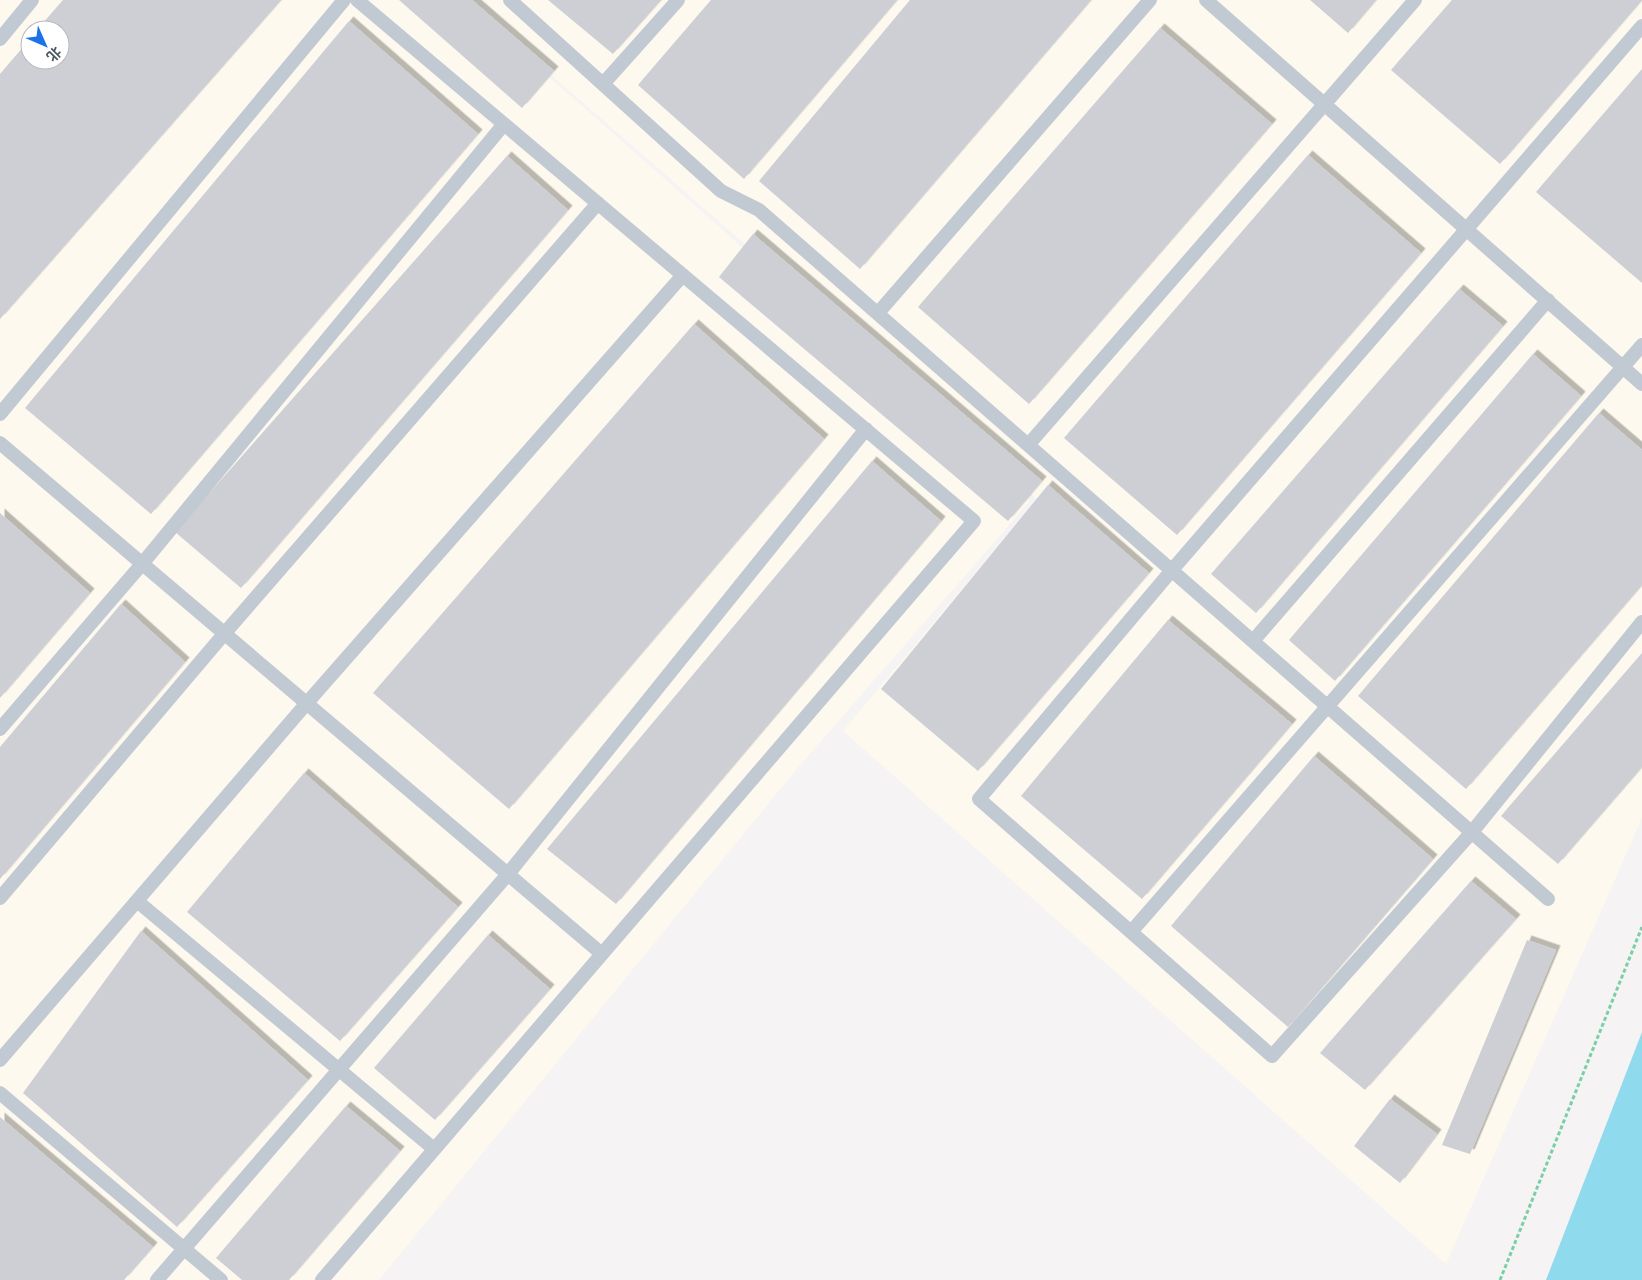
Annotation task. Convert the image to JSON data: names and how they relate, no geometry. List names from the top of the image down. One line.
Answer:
{"north":"bottom right"}
